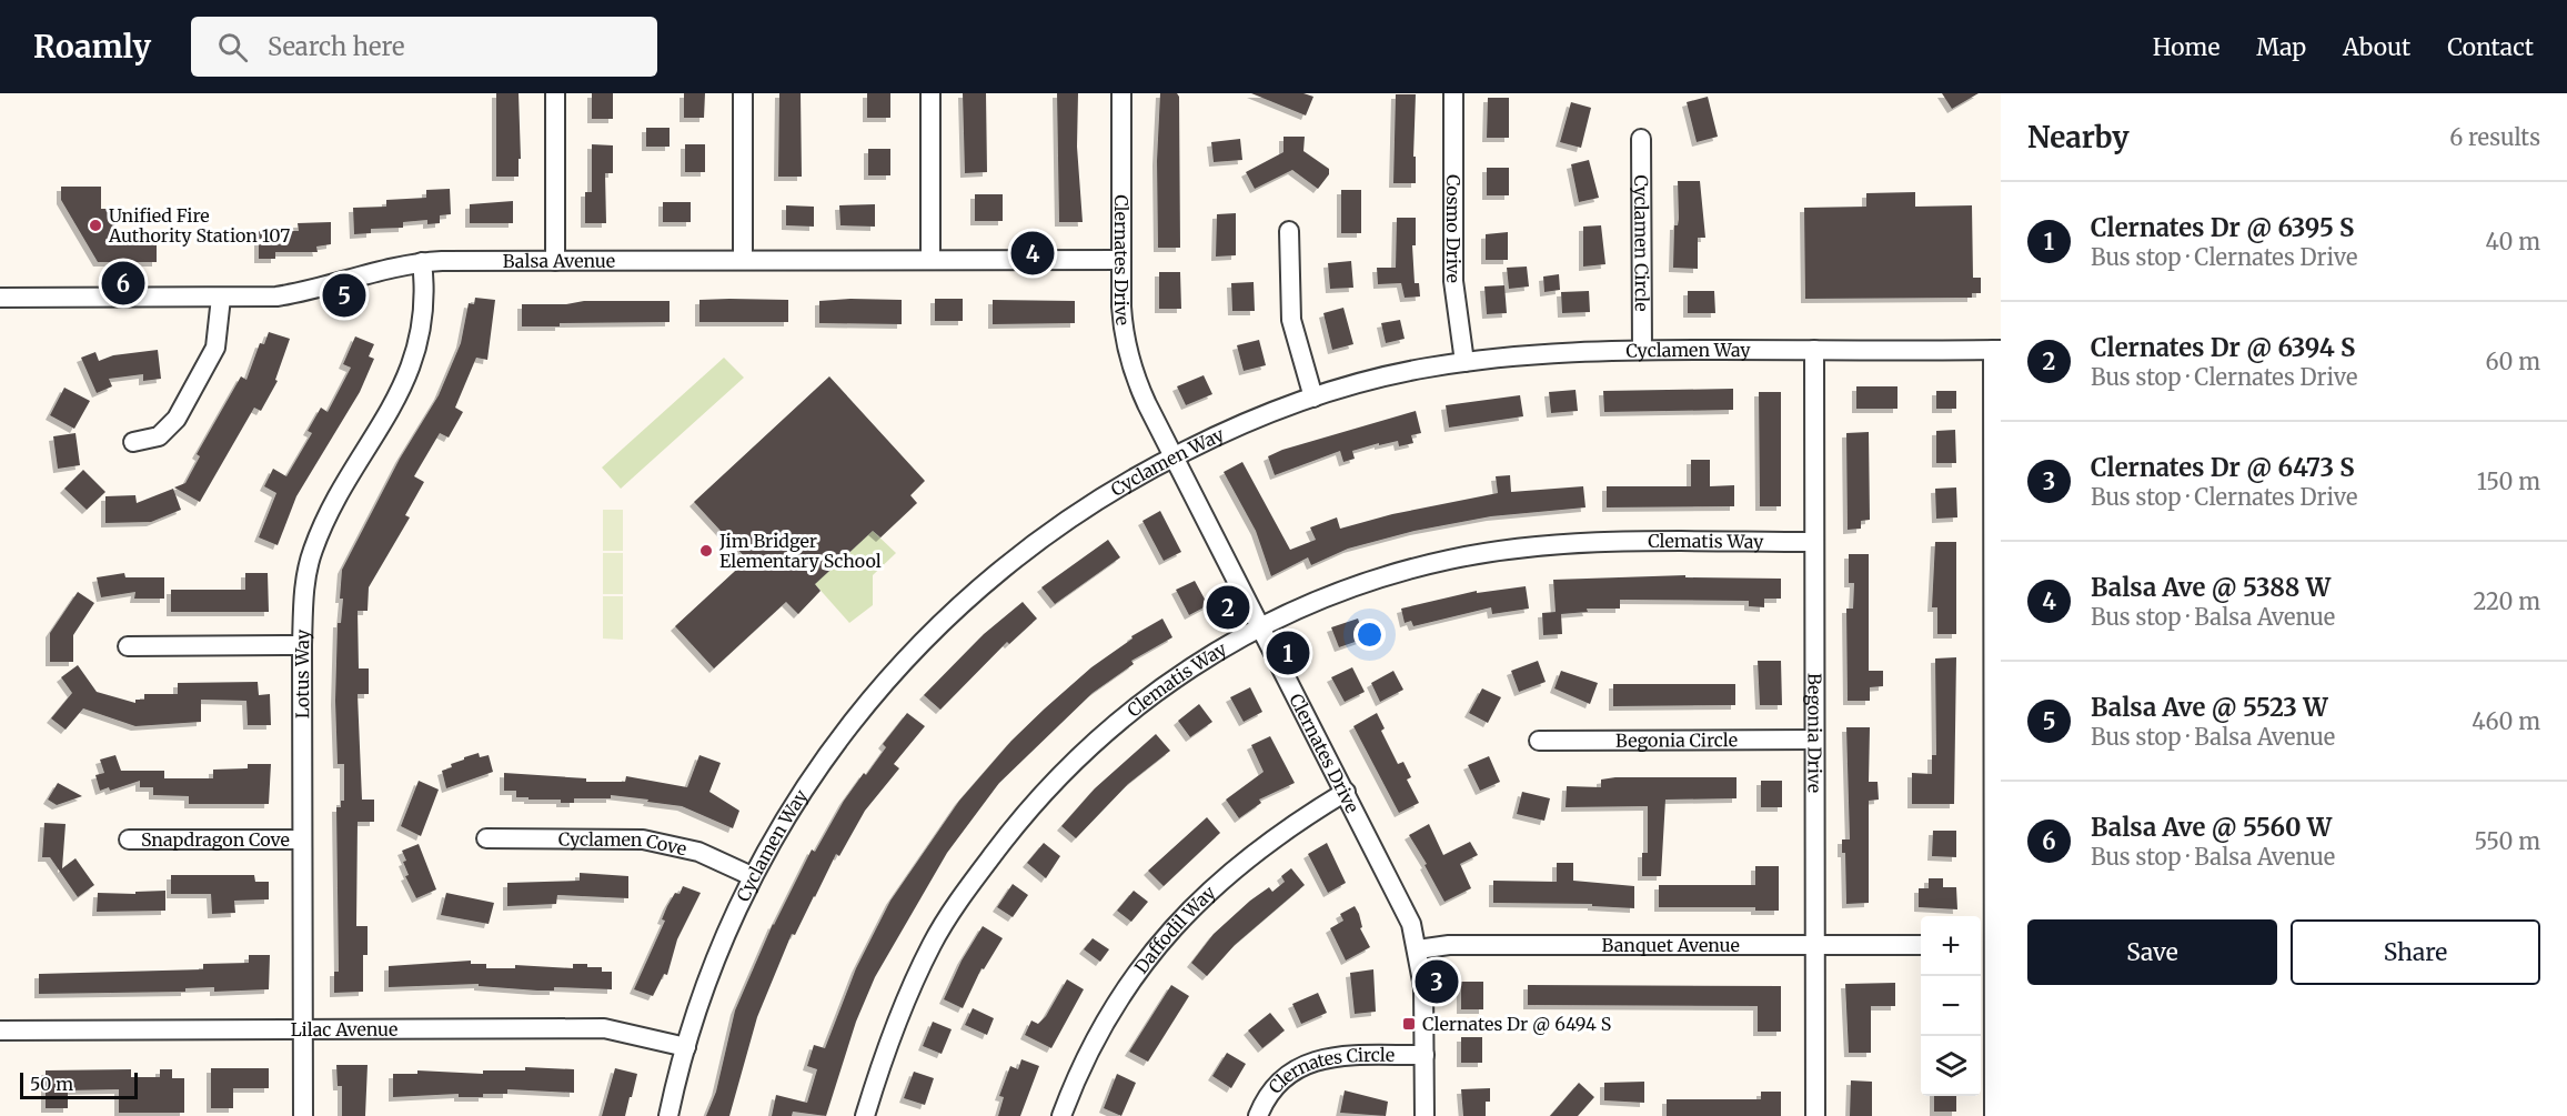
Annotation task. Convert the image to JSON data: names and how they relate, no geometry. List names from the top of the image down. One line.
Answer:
{"streets":{"street":["Cosmo Drive","Cyclamen Circle","Clernates Drive","Balsa Avenue","Cyclamen Way","Clematis Way","Lotus Way","Begonia Drive","Begonia Circle","Snapdragon Cove","Cyclamen Cove","Daffodil Way","Banquet Avenue","Lilac Avenue","Clernates Circle"]},"crossings":[["Cosmo Drive","Cyclamen Way"],["Cyclamen Circle","Cyclamen Way"],["Clernates Drive","Balsa Avenue"],["Clernates Drive","Cyclamen Way"],["Clernates Drive","Clematis Way"],["Clernates Drive","Daffodil Way"],["Clernates Drive","Banquet Avenue"],["Clernates Drive","Clernates Circle"],["Balsa Avenue","Lotus Way"],["Cyclamen Way","Begonia Drive"],["Cyclamen Way","Cyclamen Cove"],["Cyclamen Way","Lilac Avenue"],["Clematis Way","Begonia Drive"],["Lotus Way","Snapdragon Cove"],["Lotus Way","Lilac Avenue"],["Begonia Drive","Begonia Circle"],["Begonia Drive","Banquet Avenue"]],"places":{"other":["Unified Fire Authority Station 107","Jim Bridger Elementary School"],"transit":["Clernates Dr @ 6494 S"]},"scale_bar":"50 m","page":{"header":"Roamly","search":"Search here","nav":["Home","Map","About","Contact"],"heading":["Nearby","6 results"],"list":[{"mark":"1","name":"Clernates Dr @ 6395 S","note":"Bus stop · Clernates Drive","value":"40 m"},{"mark":"2","name":"Clernates Dr @ 6394 S","note":"Bus stop · Clernates Drive","value":"60 m"},{"mark":"3","name":"Clernates Dr @ 6473 S","note":"Bus stop · Clernates Drive","value":"150 m"},{"mark":"4","name":"Balsa Ave @ 5388 W","note":"Bus stop · Balsa Avenue","value":"220 m"},{"mark":"5","name":"Balsa Ave @ 5523 W","note":"Bus stop · Balsa Avenue","value":"460 m"},{"mark":"6","name":"Balsa Ave @ 5560 W","note":"Bus stop · Balsa Avenue","value":"550 m"}],"pins":["4","6","5","2","1","3"],"buttons":["Save","Share"],"map_buttons":["+","−"],"scale":"50 m"}}
